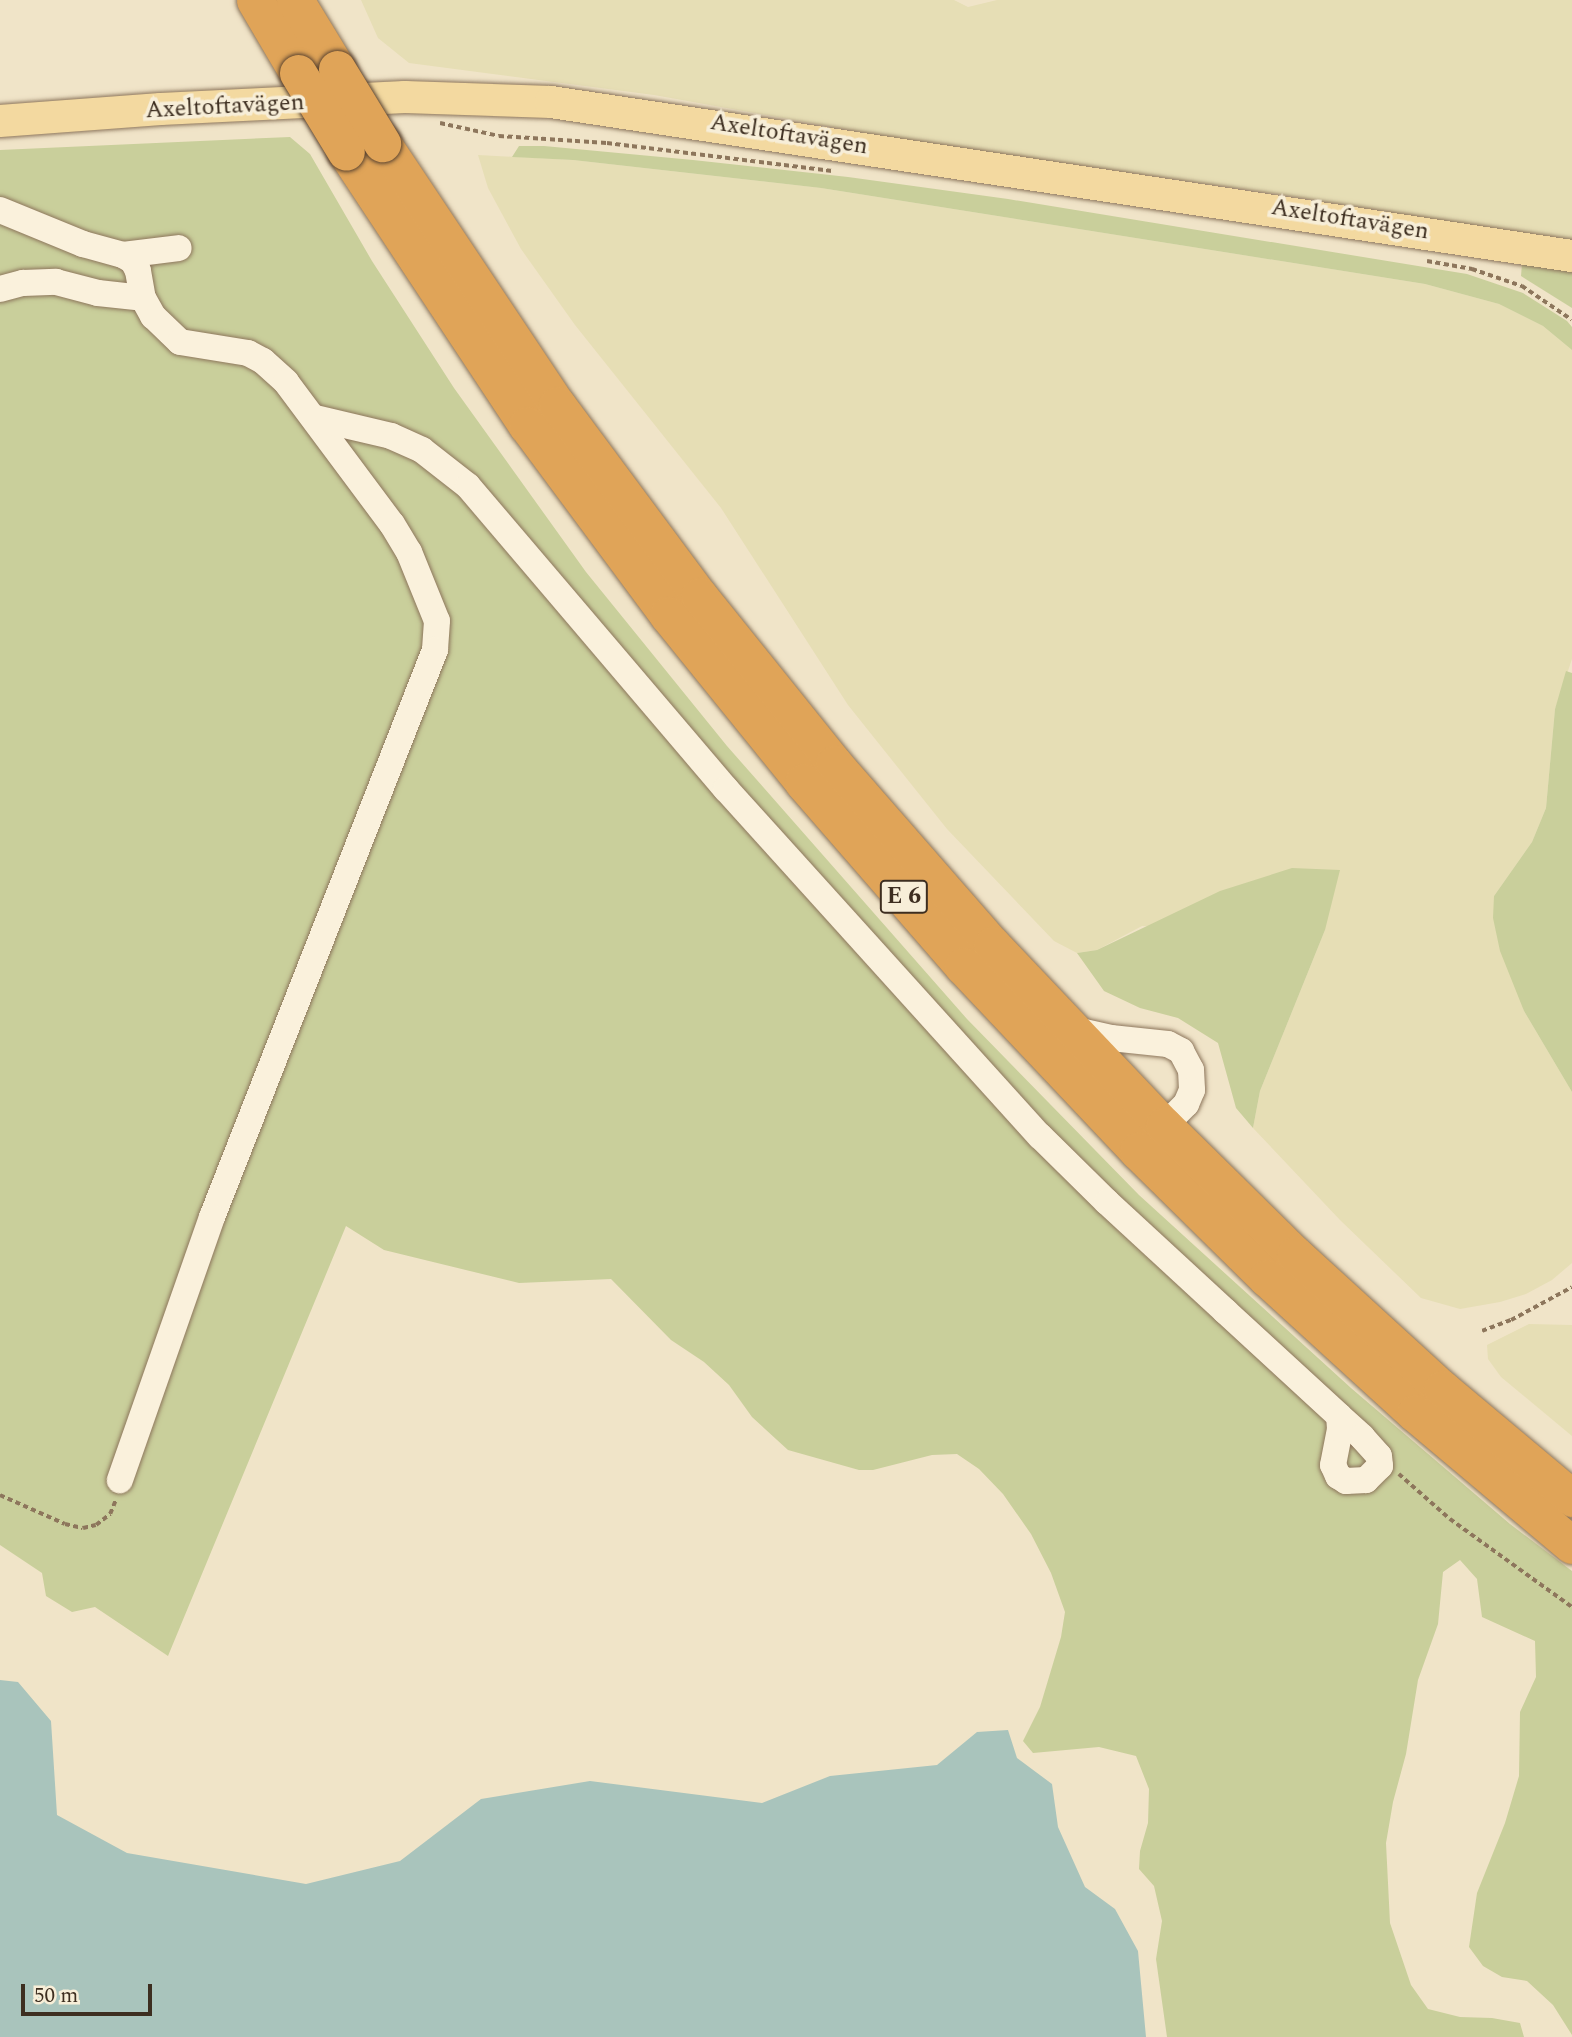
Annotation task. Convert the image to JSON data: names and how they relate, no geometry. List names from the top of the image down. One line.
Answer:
{"streets":{"highway":["E 6"],"main road":["Axeltoftavägen"]},"scale_bar":"50 m"}
